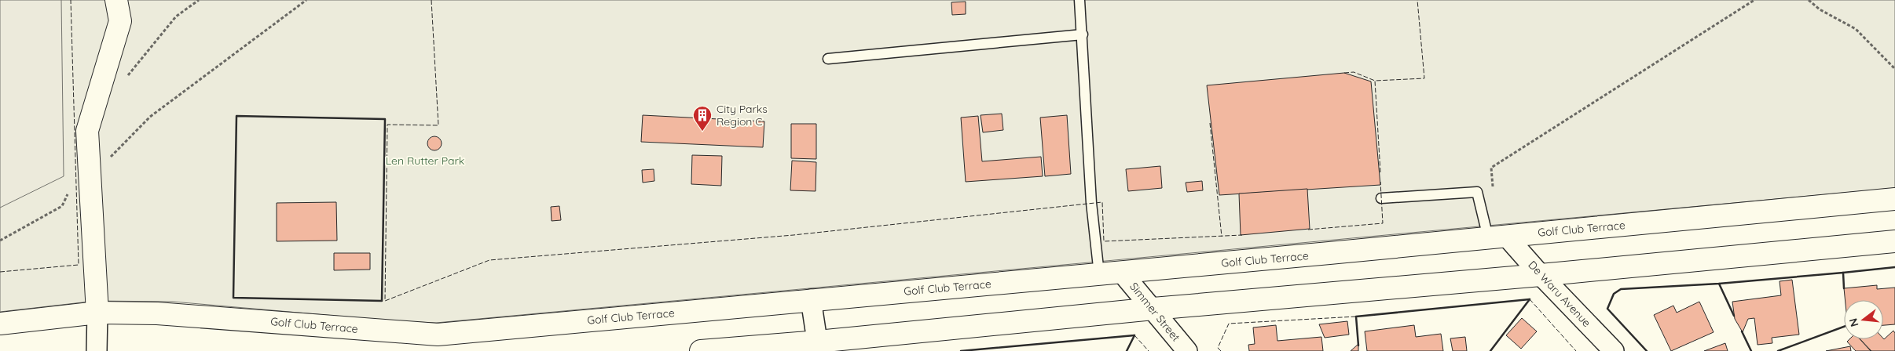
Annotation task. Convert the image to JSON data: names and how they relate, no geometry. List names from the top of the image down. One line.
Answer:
{"streets":{"street":["Golf Club Terrace","De Waru Avenue","Simmer Street"]},"crossings":[["Golf Club Terrace","De Waru Avenue"],["Golf Club Terrace","Simmer Street"]],"parks":["Len Rutter Park"],"places":{"building":["City Parks Region C"]},"north":"left"}
